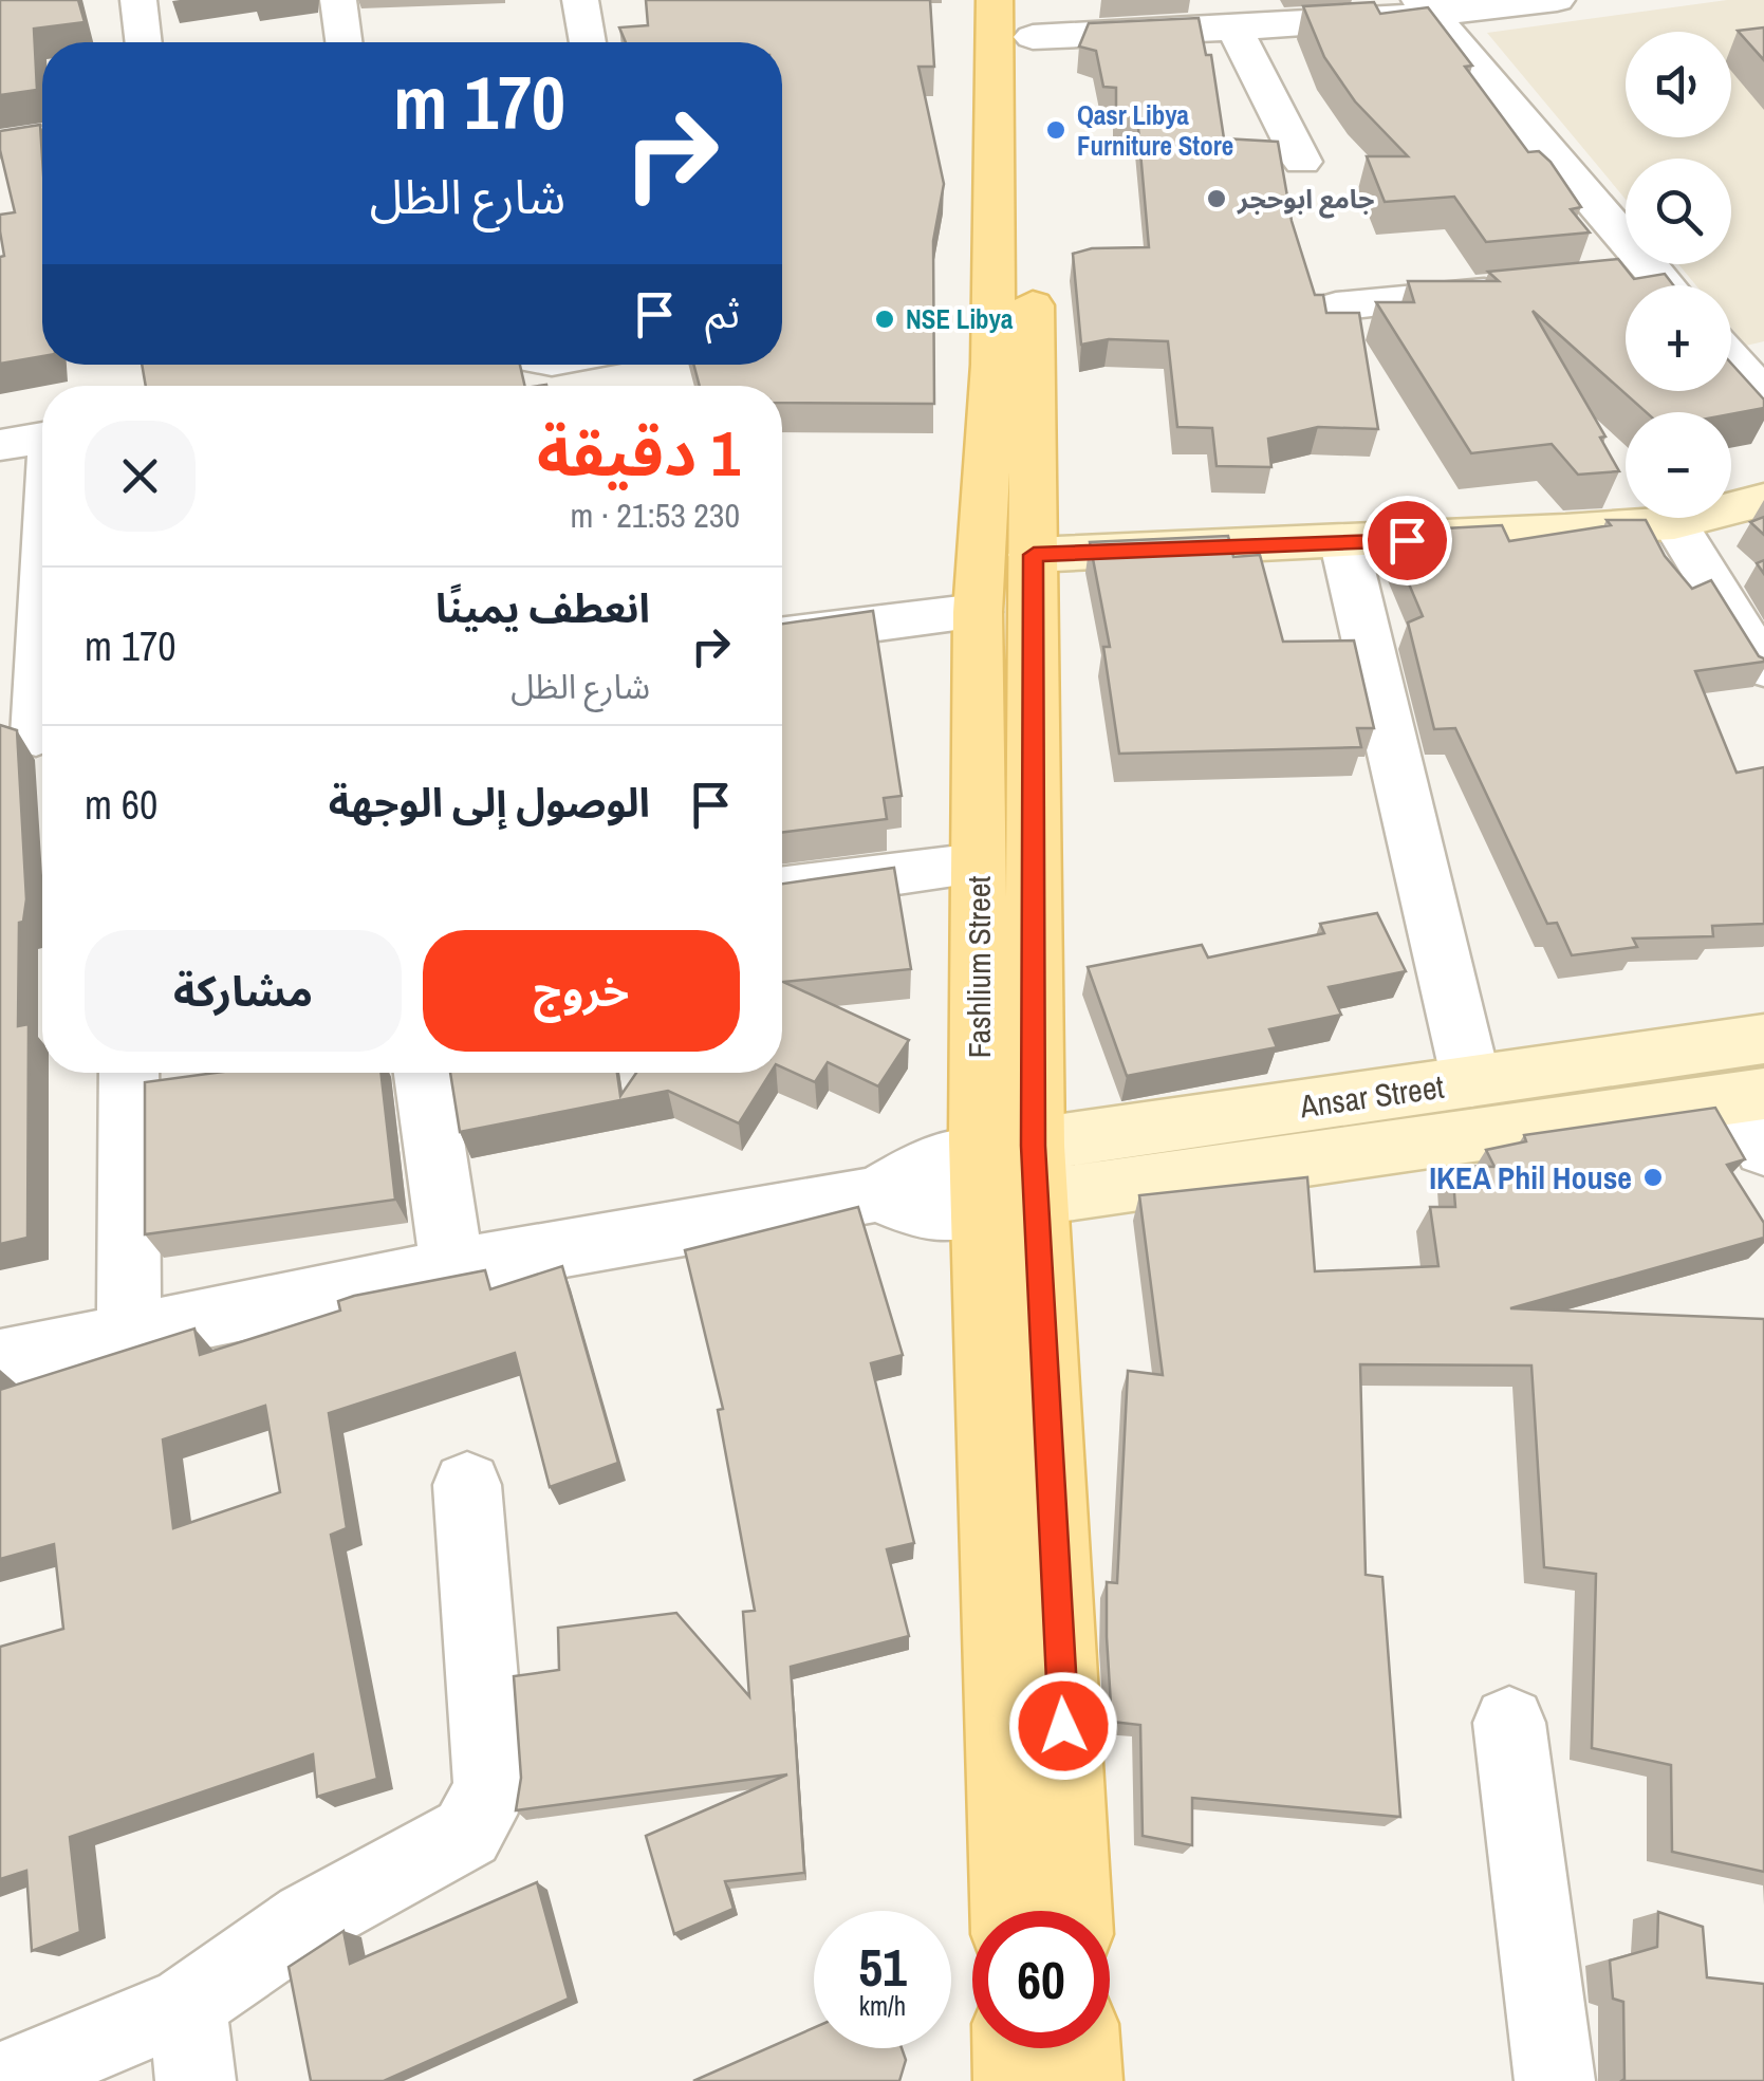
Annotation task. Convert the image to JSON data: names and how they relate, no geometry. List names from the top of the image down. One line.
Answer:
{"streets":{"main road":["Fashlium Street","Ansar Street"]},"crossings":[["Fashlium Street","Ansar Street"]],"places":["Qasr Libya Furniture Store","جامع ابوحجر","NSE Libya","IKEA Phil House"],"page":{"map_buttons":["+","−"],"turn":["170 m","شارع الظل"],"then":"ثم","heading":["1 دقيقة","230 m · 21:53"],"list":[{"name":"انعطف يمينًا","note":"شارع الظل","value":"170 m"},{"name":"الوصول إلى الوجهة","value":"60 m"}],"buttons":["خروج","مشاركة"],"speed":"51 km/h","limit":"60"}}
